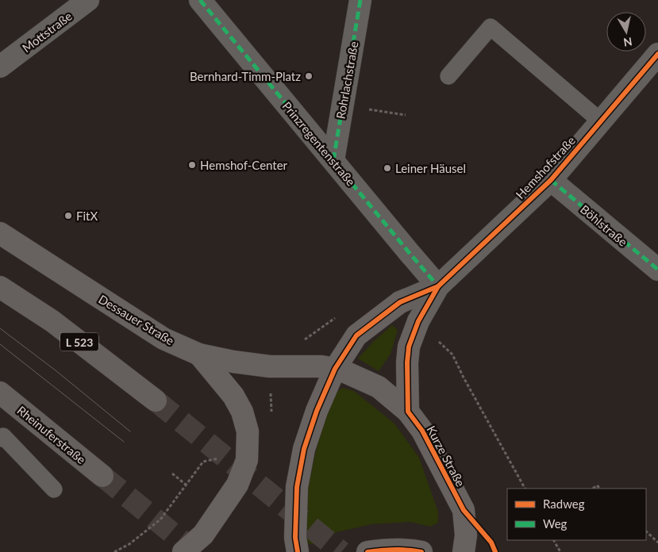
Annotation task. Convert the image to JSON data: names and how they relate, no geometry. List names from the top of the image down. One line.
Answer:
{"streets":{"main road":["Dessauer Straße","L 523","Rheinuferstraße","Kurze Straße"],"street":["Mottstraße","Rohrlachstraße","Prinzregentenstraße","Hemshofstraße","Böhlstraße"]},"crossings":[["Rohrlachstraße","Prinzregentenstraße"],["Prinzregentenstraße","Hemshofstraße"],["Hemshofstraße","Böhlstraße"],["Dessauer Straße","Kurze Straße"]],"places":["Bernhard-Timm-Platz","Hemshof-Center","Leiner Häusel","FitX"],"legend":["Radweg","Weg"],"north":"bottom"}
